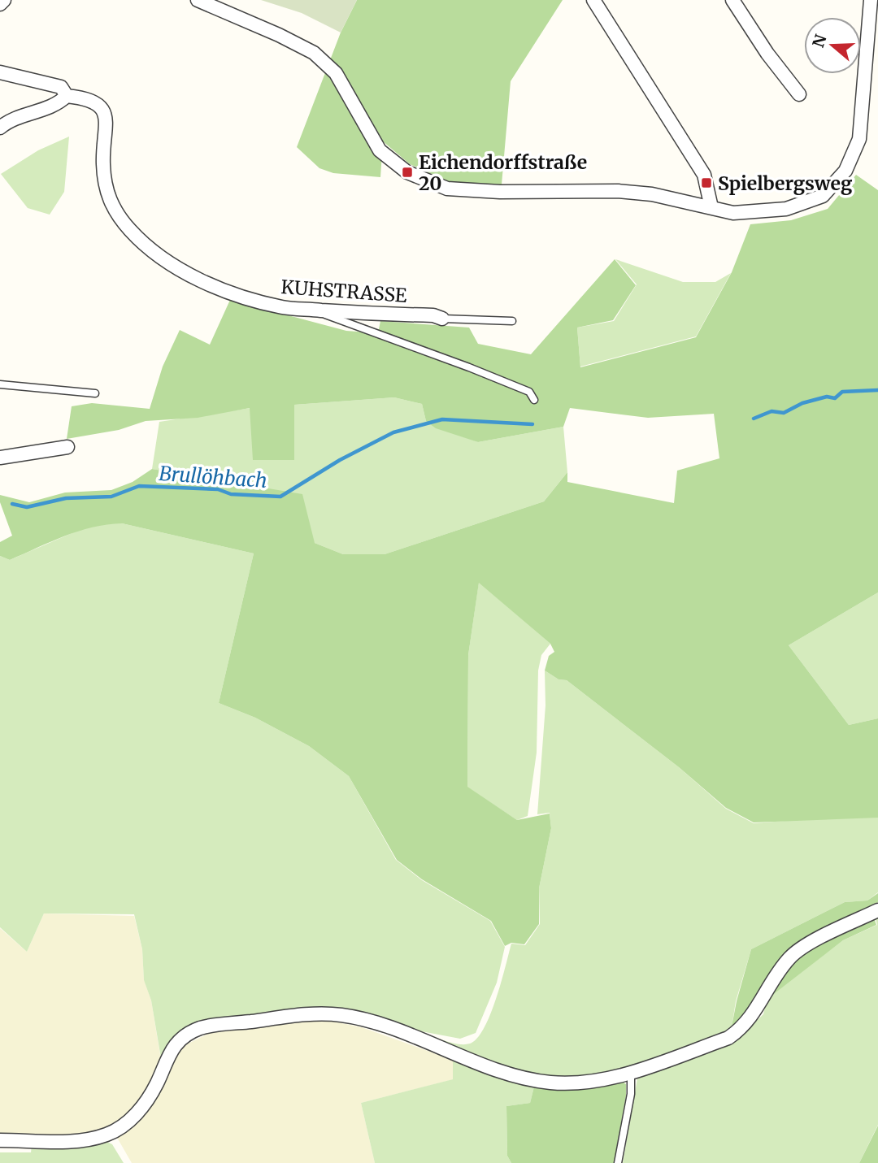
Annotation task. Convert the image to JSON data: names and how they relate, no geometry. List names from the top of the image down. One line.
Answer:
{"streets":{"street":["KUHSTRASSE"]},"water":["Brullöhbach"],"places":{"transit":["Eichendorffstraße 20","Spielbergsweg"]},"north":"left"}
